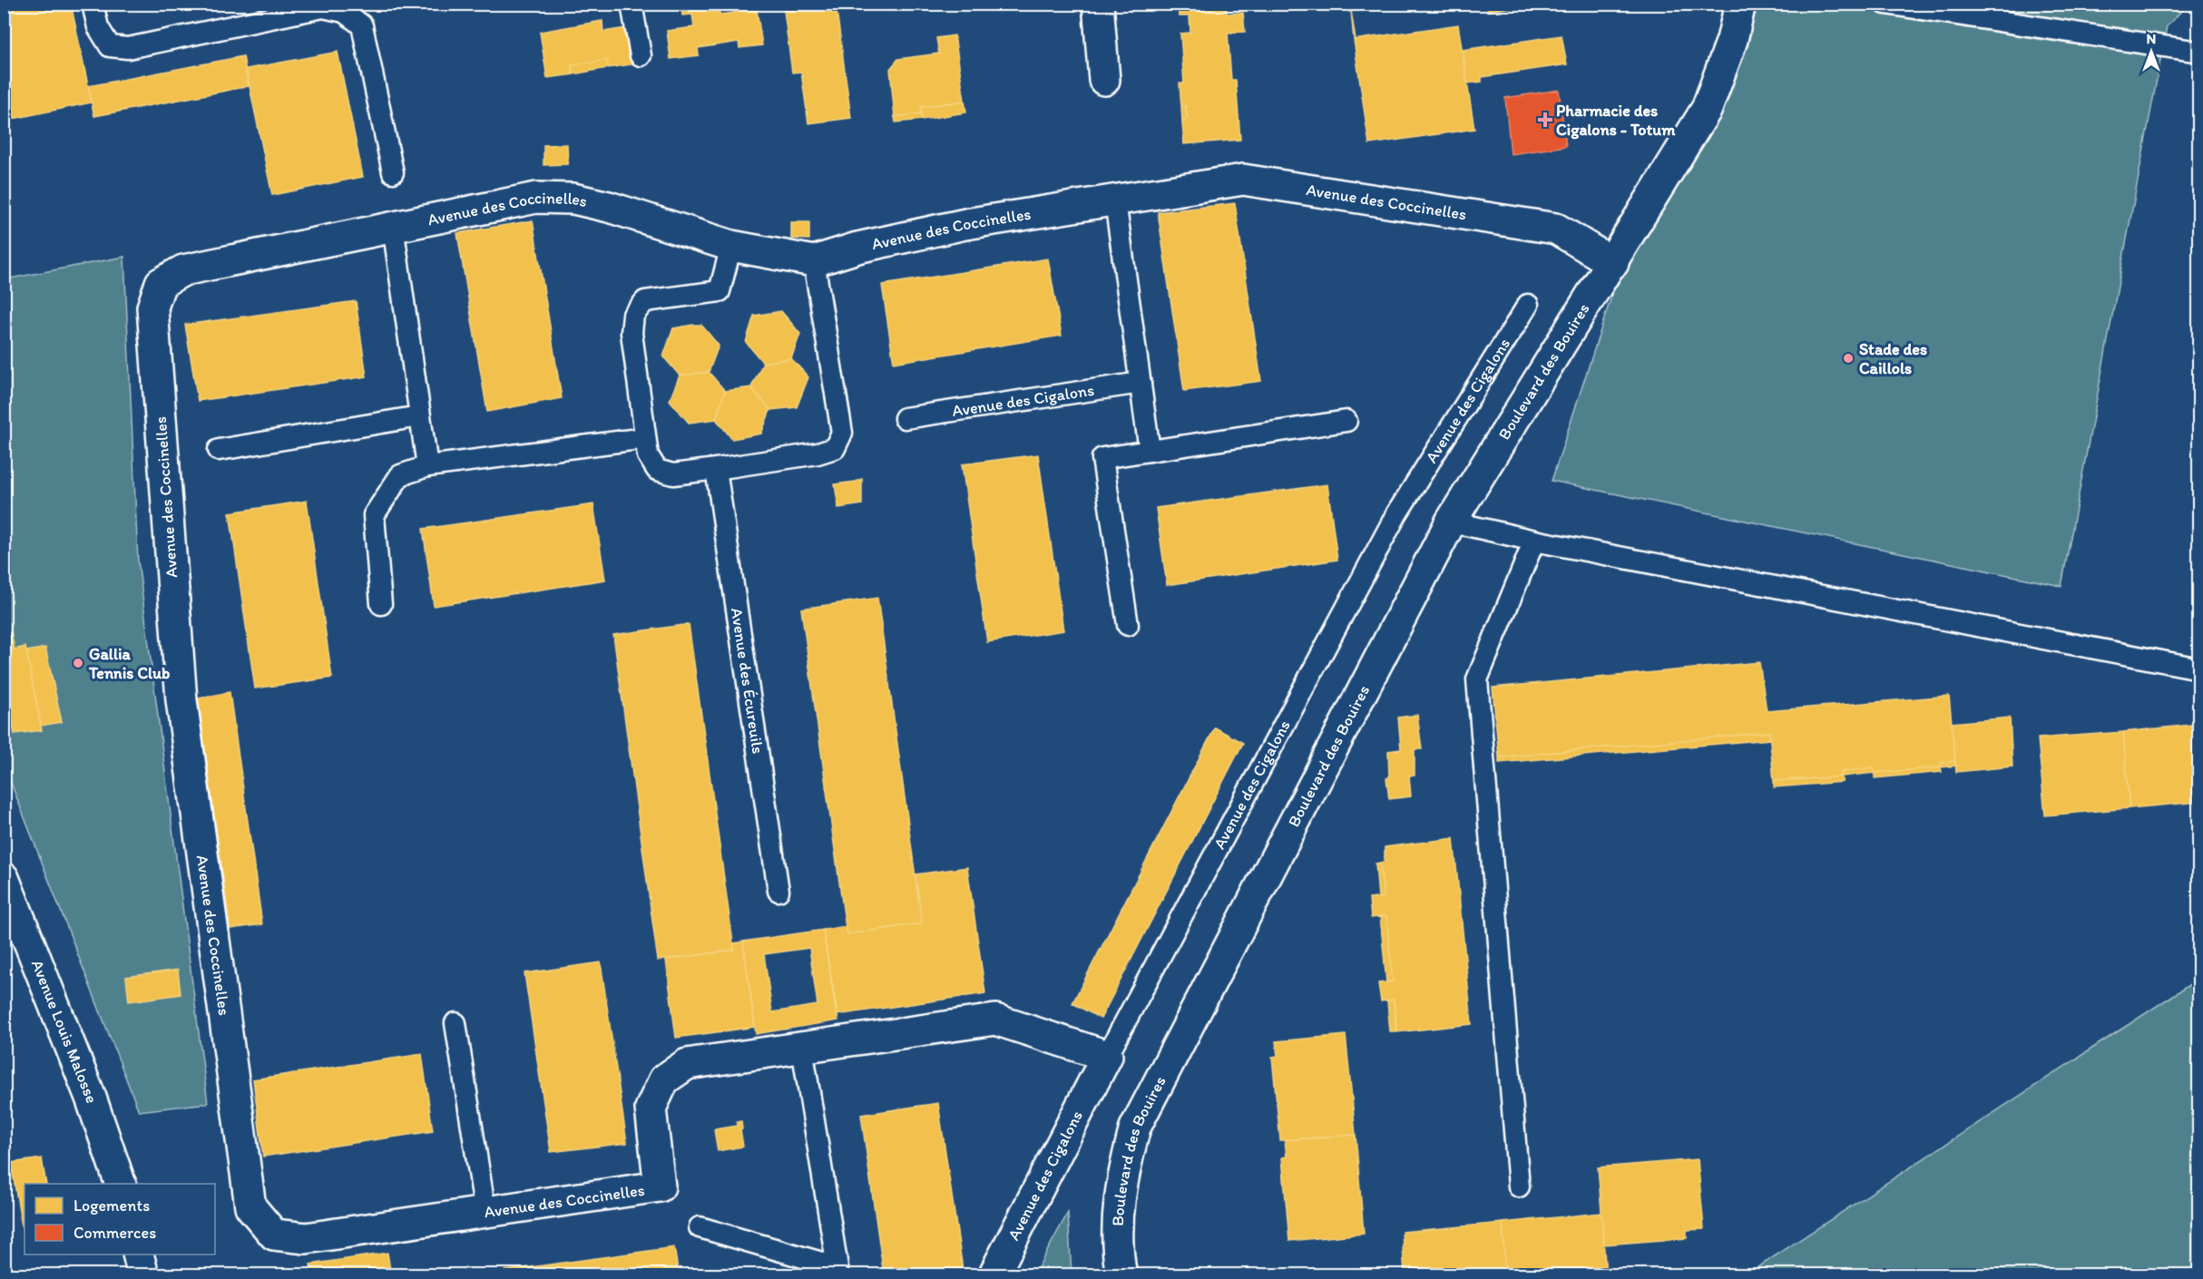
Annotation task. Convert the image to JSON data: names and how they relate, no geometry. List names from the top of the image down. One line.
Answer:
{"streets":{"street":["Avenue des Coccinelles","Boulevard des Bouires","Avenue des Cigalons","Avenue Louis Malosse"],"lane":["Avenue des Écureuils"]},"crossings":[["Avenue des Coccinelles","Boulevard des Bouires"],["Avenue des Coccinelles","Avenue des Cigalons"]],"places":{"health":["Pharmacie des Cigalons - Totum"],"other":["Stade des Caillols","Gallia Tennis Club"]},"legend":["Logements","Commerces"],"north":"top"}
